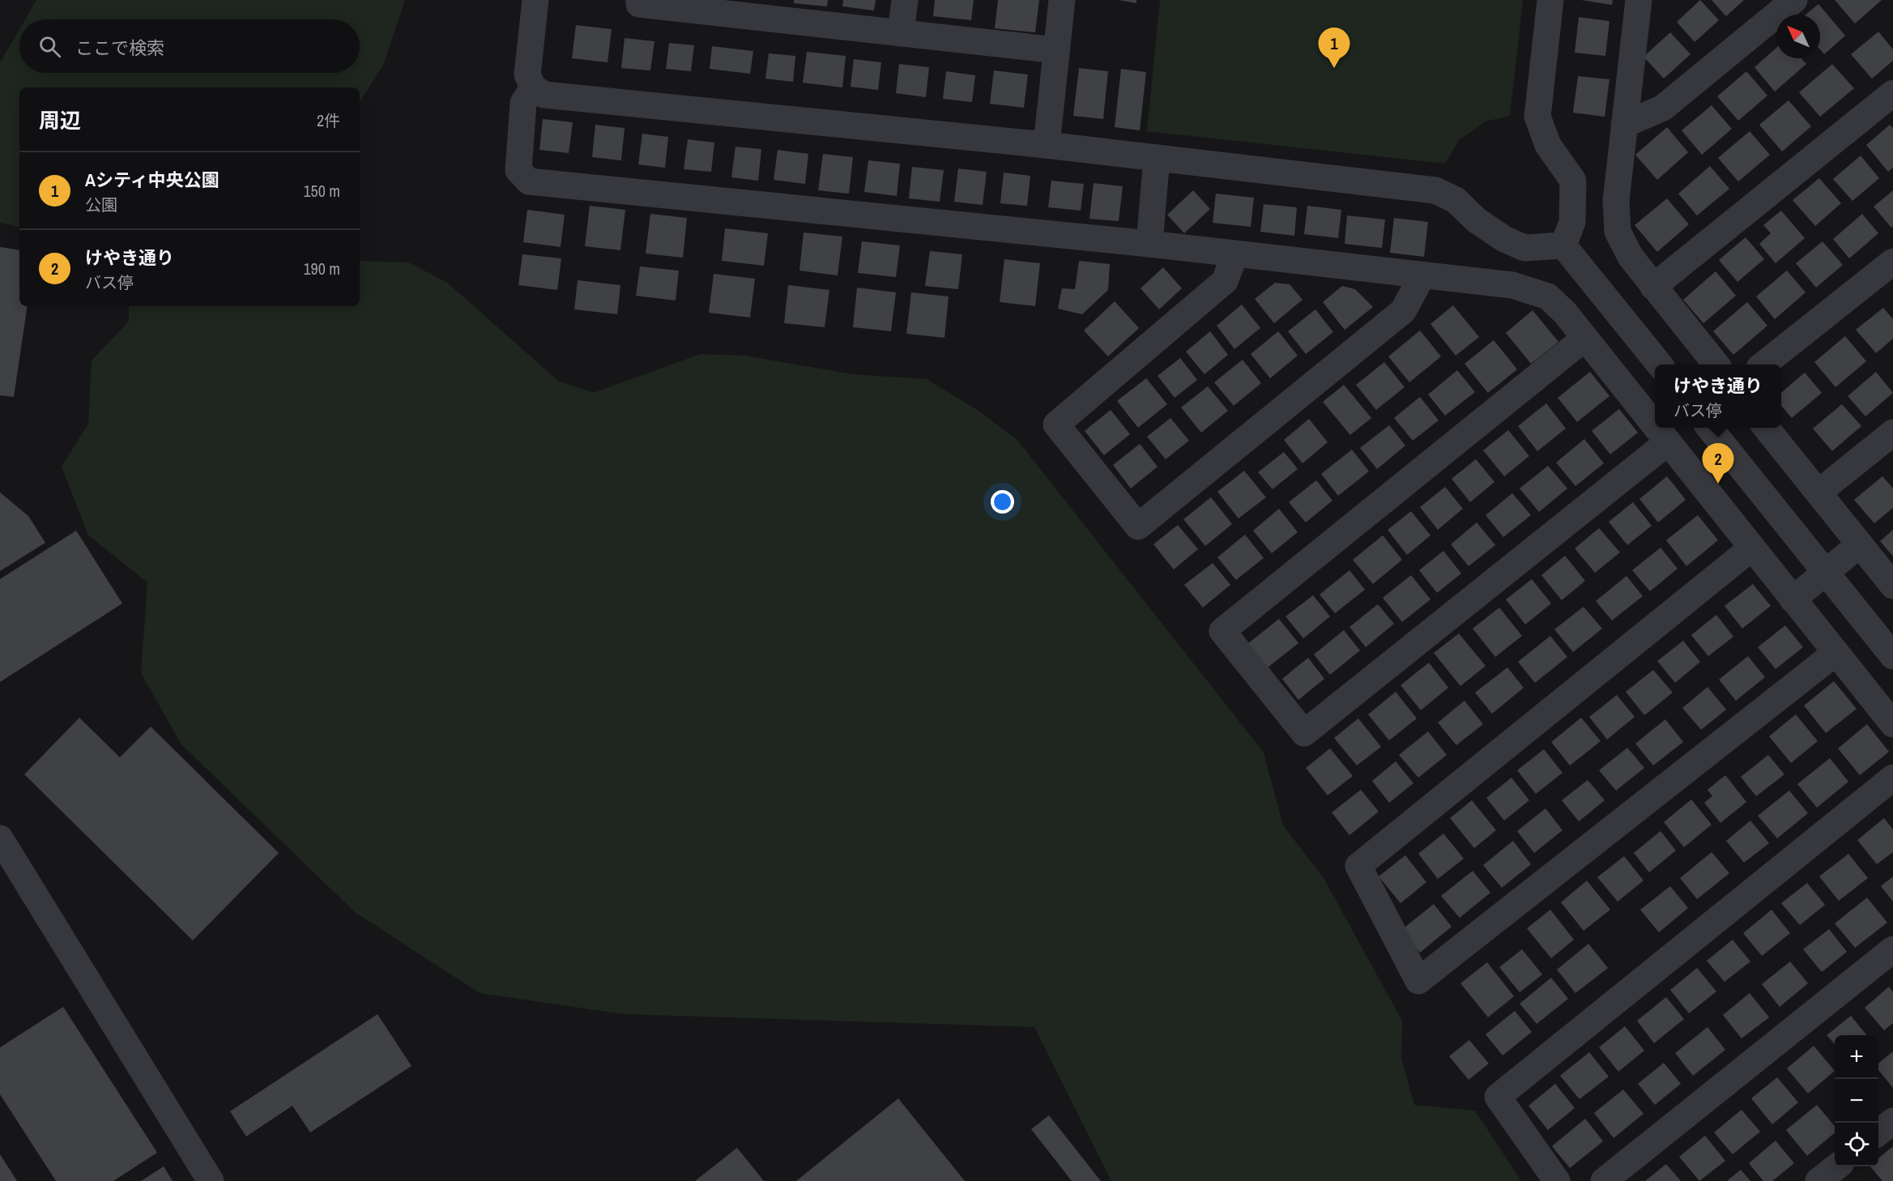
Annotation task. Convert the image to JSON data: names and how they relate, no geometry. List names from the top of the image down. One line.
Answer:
{"north":"top left","page":{"search":"ここで検索","pins":["1","2"],"heading":["周辺","2件"],"list":[{"mark":"1","name":"Aシティ中央公園","note":"公園","value":"150 m"},{"mark":"2","name":"けやき通り","note":"バス停","value":"190 m"}],"popup":["けやき通り","バス停"],"map_buttons":["+","−"]}}
